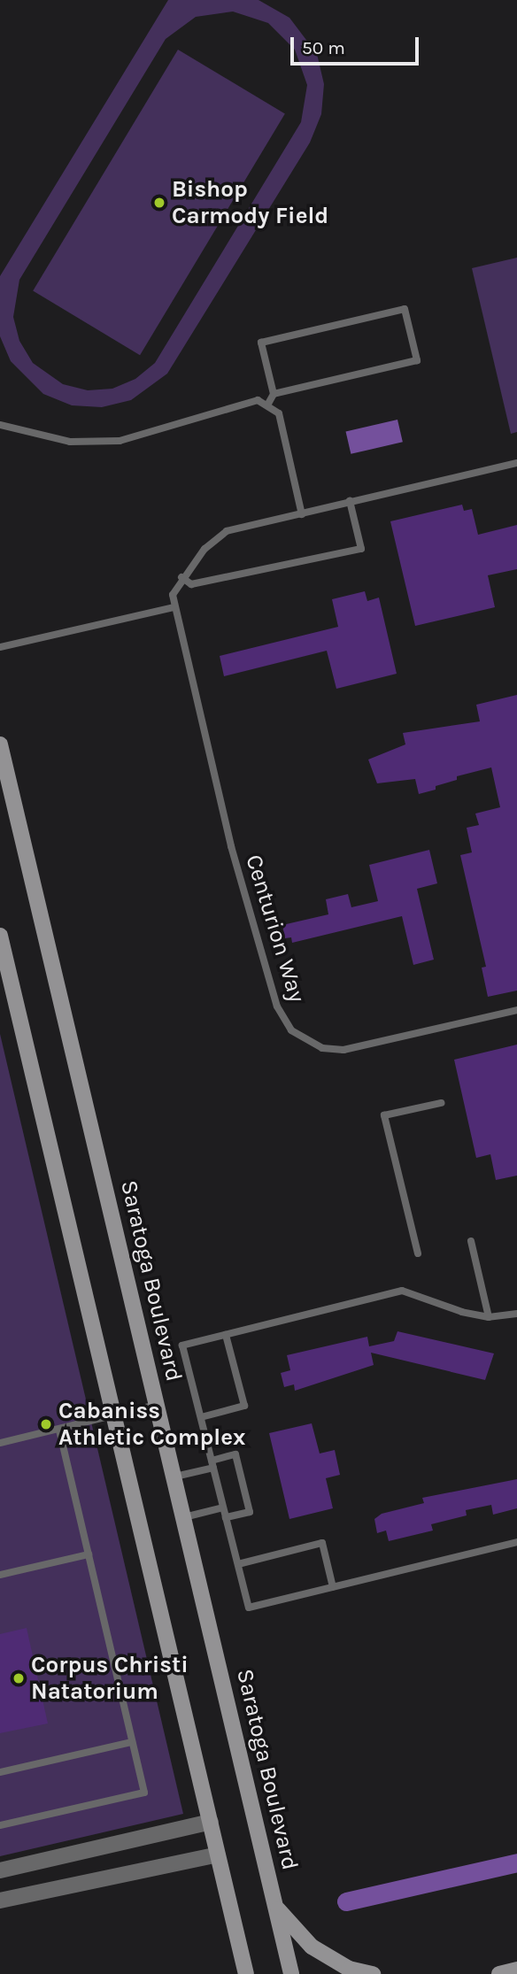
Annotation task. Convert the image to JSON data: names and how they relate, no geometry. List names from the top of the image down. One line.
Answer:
{"streets":{"main road":["Saratoga Boulevard"],"lane":["Centurion Way"]},"places":["Bishop Carmody Field","Cabaniss Athletic Complex","Corpus Christi Natatorium"],"scale_bar":"50 m"}
